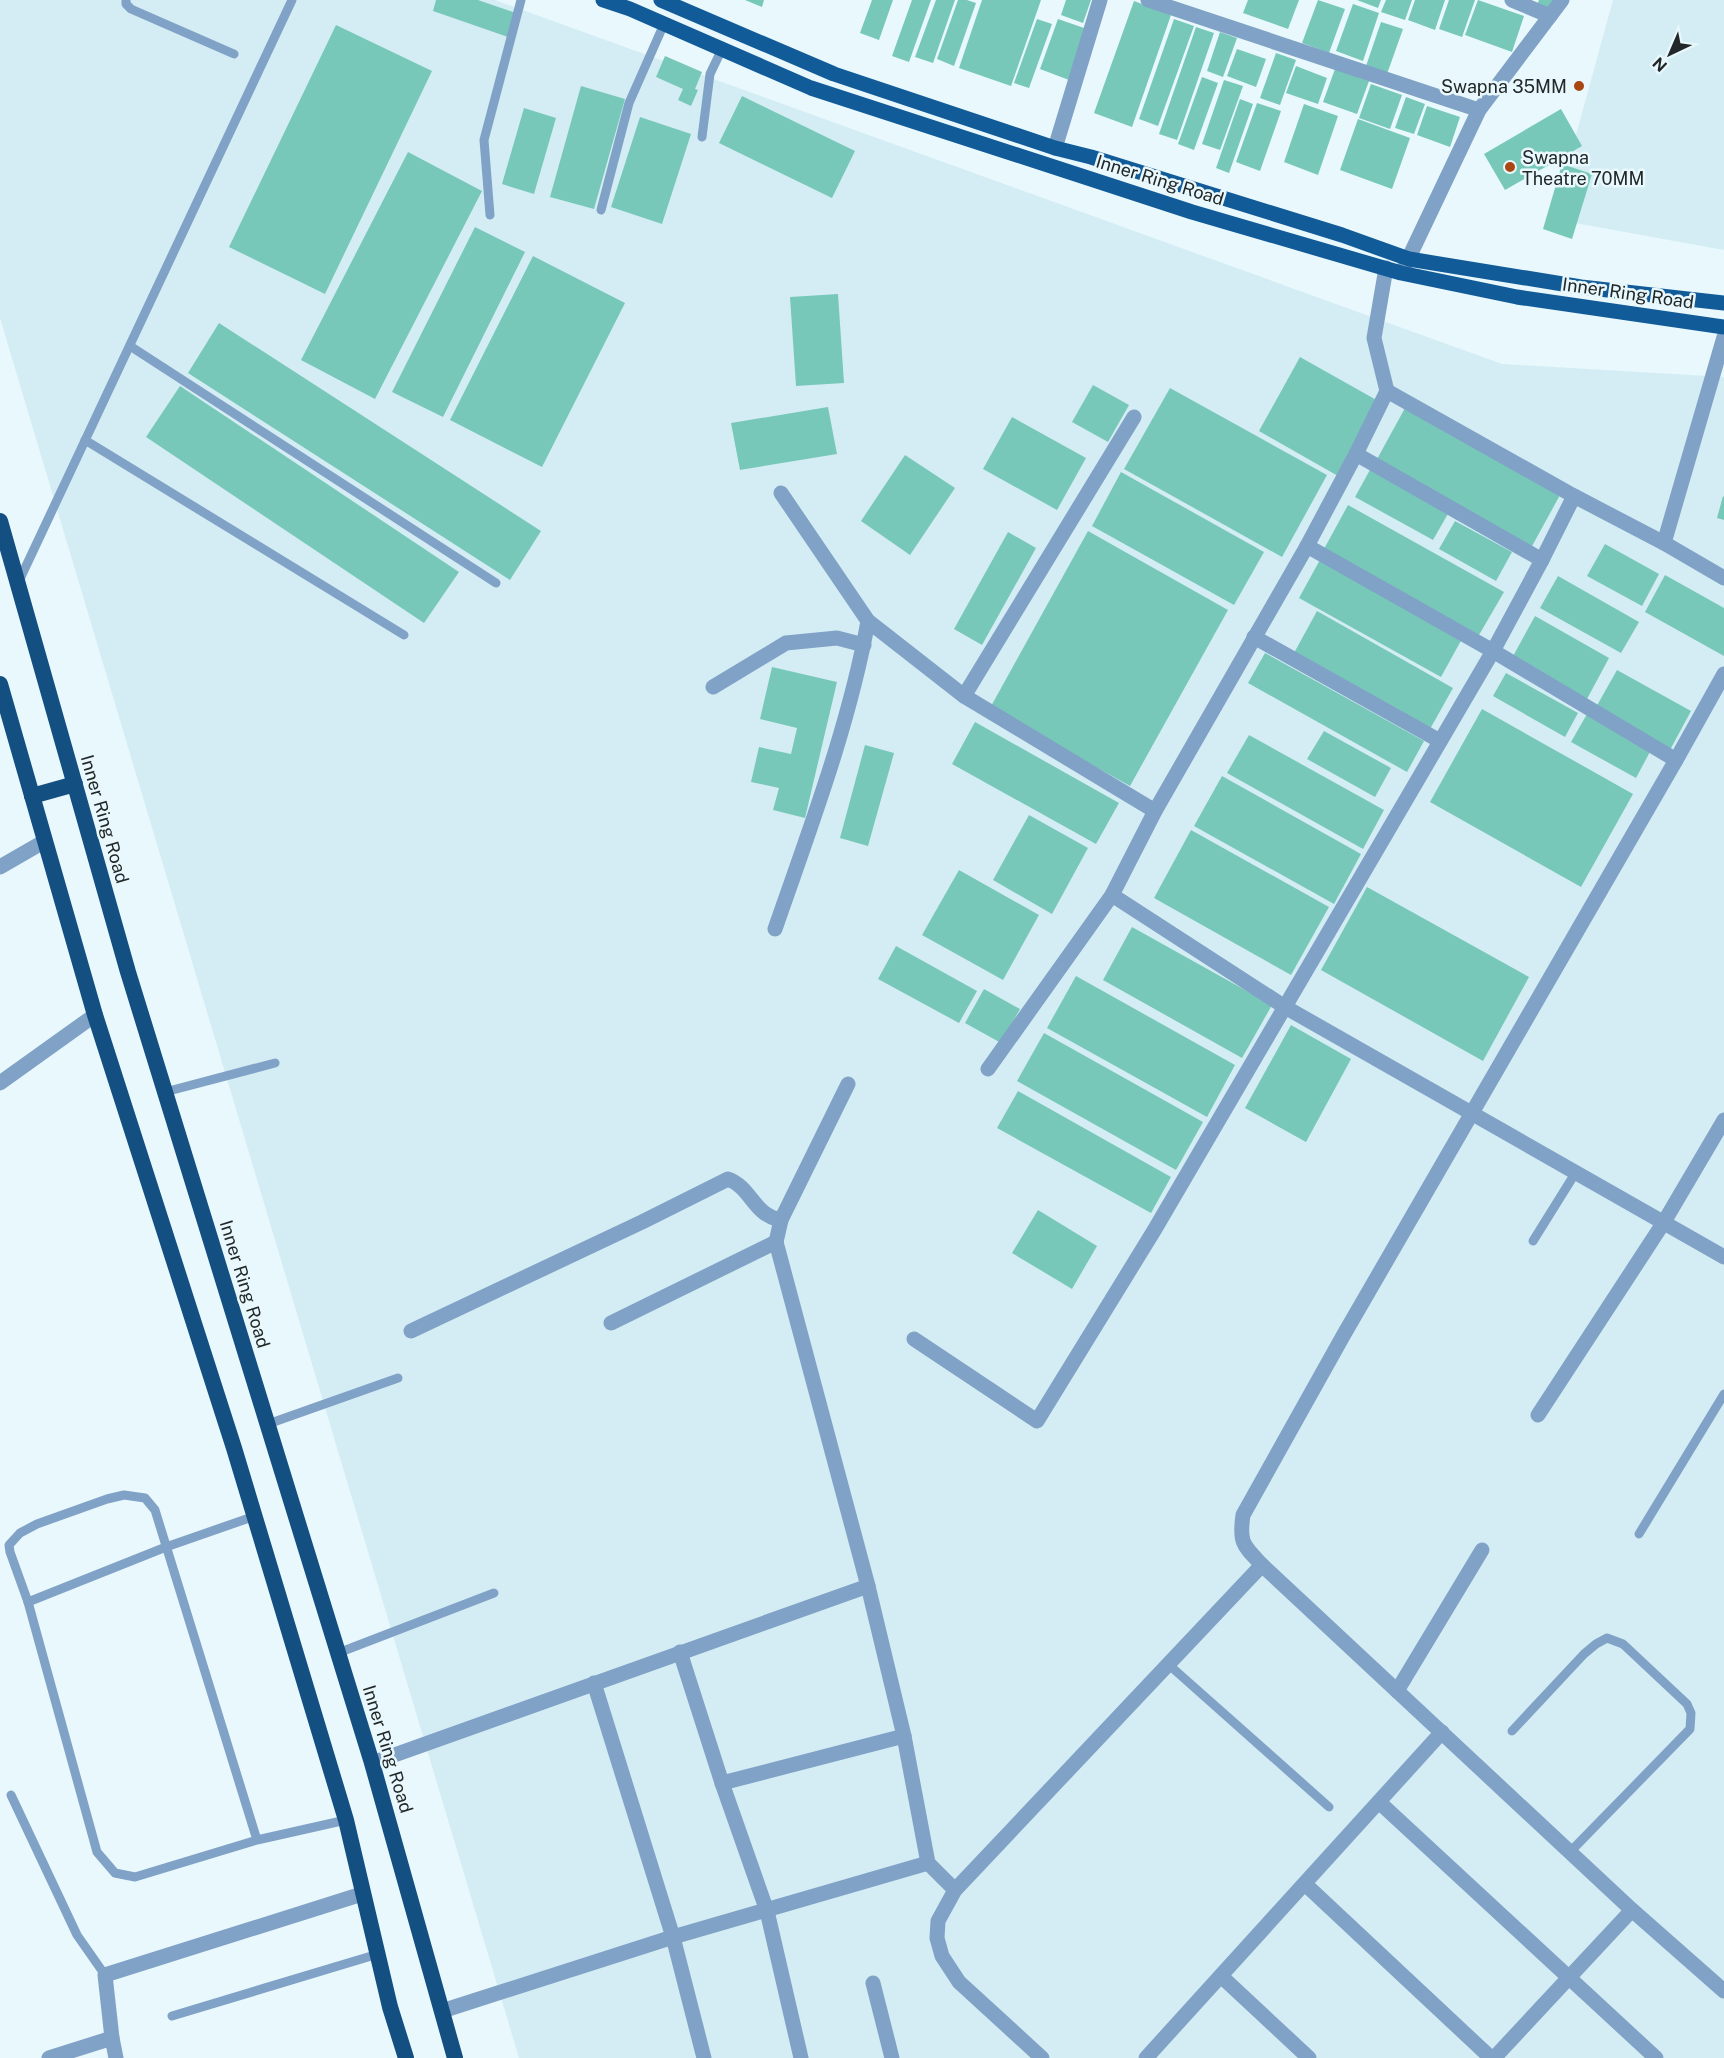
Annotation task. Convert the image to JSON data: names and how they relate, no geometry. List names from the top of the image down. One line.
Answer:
{"streets":{"highway":["Inner Ring Road"]},"places":["Swapna 35MM","Swapna Theatre 70MM"],"north":"bottom left"}
